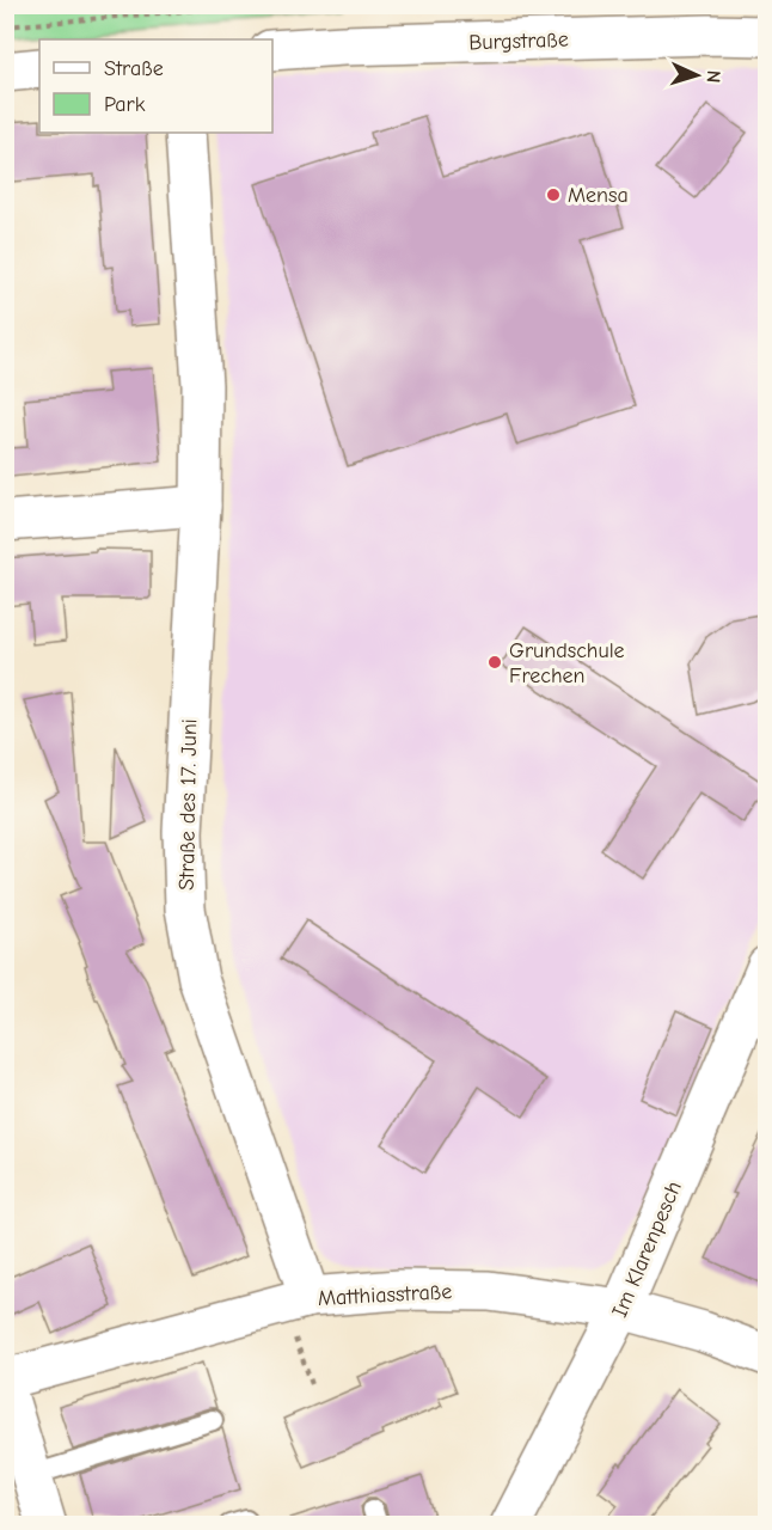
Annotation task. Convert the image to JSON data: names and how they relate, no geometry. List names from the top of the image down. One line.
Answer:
{"streets":{"street":["Burgstraße","Straße des 17. Juni","Im Klarenpesch","Matthiasstraße"]},"crossings":[["Straße des 17. Juni","Matthiasstraße"],["Im Klarenpesch","Matthiasstraße"]],"places":["Mensa","Grundschule Frechen"],"legend":["Straße","Park"],"north":"right"}
